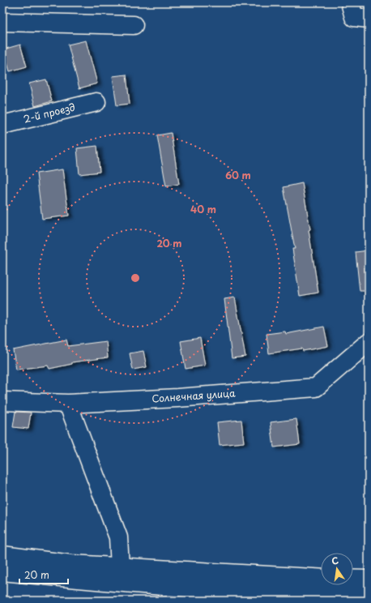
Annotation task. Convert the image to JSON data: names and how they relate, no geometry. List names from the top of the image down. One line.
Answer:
{"streets":{"main road":["2-й проезд","Солнечная улица"]},"scale_bar":"20 m","north":"top","rings":["60 m","40 m","20 m"]}
